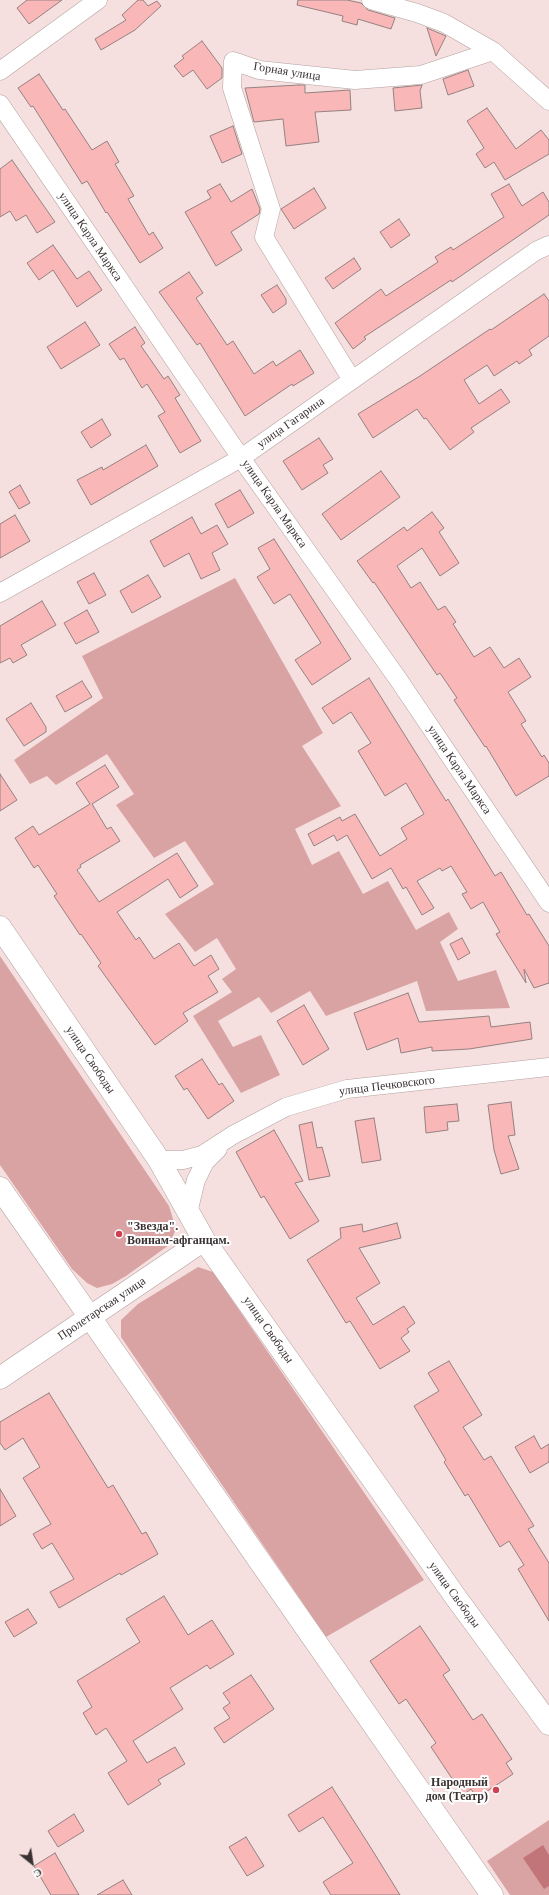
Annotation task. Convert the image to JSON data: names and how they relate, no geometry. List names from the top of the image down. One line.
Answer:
{"streets":{"main road":["улица Свободы","Пролетарская улица"],"street":["Горная улица","улица Карла Маркса","улица Гагарина","улица Печковского"]},"crossings":[["Горная улица","улица Гагарина"],["улица Карла Маркса","улица Гагарина"],["улица Свободы","Пролетарская улица"]],"places":["\"Звезда\". Воинам-афганцам.","Народный дом (Театр)"],"north":"bottom right"}
